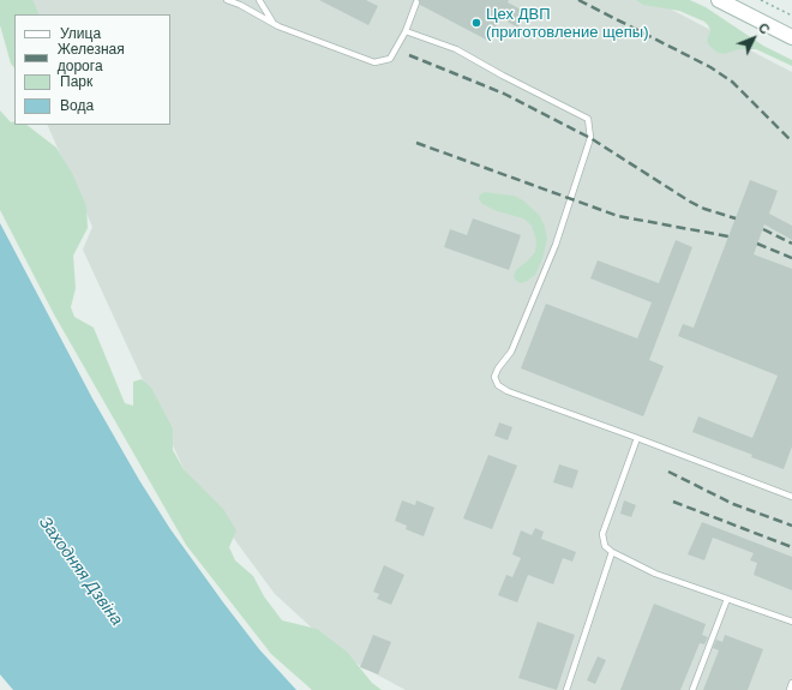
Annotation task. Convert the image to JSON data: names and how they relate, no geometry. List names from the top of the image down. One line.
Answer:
{"water":["Заходняя Дзвіна"],"places":["Цех ДВП (приготовление щепы)"],"legend":["Улица","Железная дорога","Парк","Вода"],"north":"top right"}
